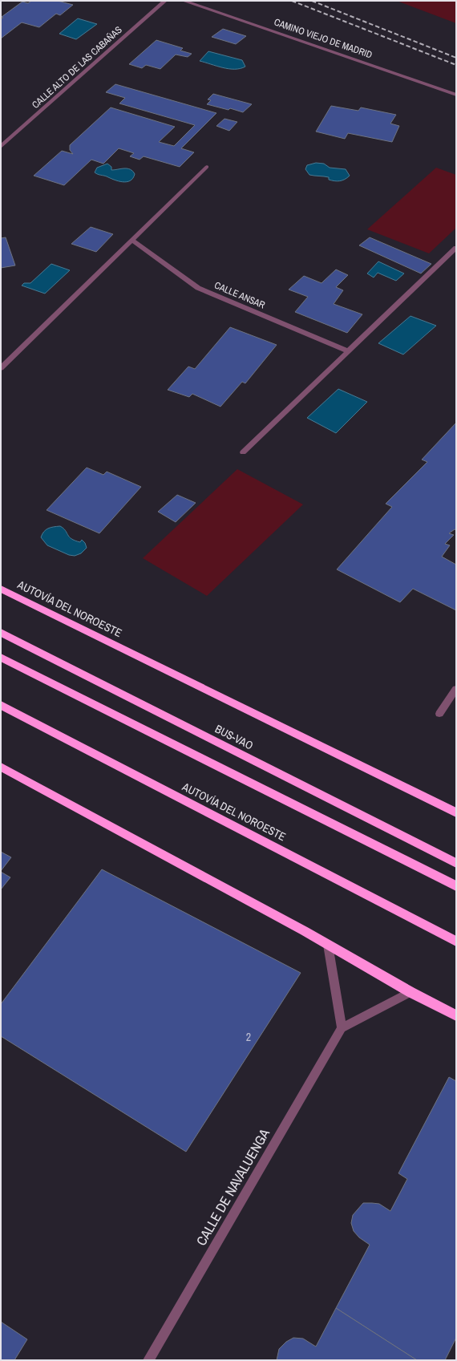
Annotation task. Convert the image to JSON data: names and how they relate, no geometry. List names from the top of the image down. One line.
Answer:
{"streets":{"highway":["AUTOVÍA DEL NOROESTE","BUS-VAO"],"street":["CAMINO VIEJO DE MADRID","CALLE ALTO DE LAS CABAÑAS","CALLE ANSAR","CALLE DE NAVALUENGA"]},"house_numbers":["2"]}
